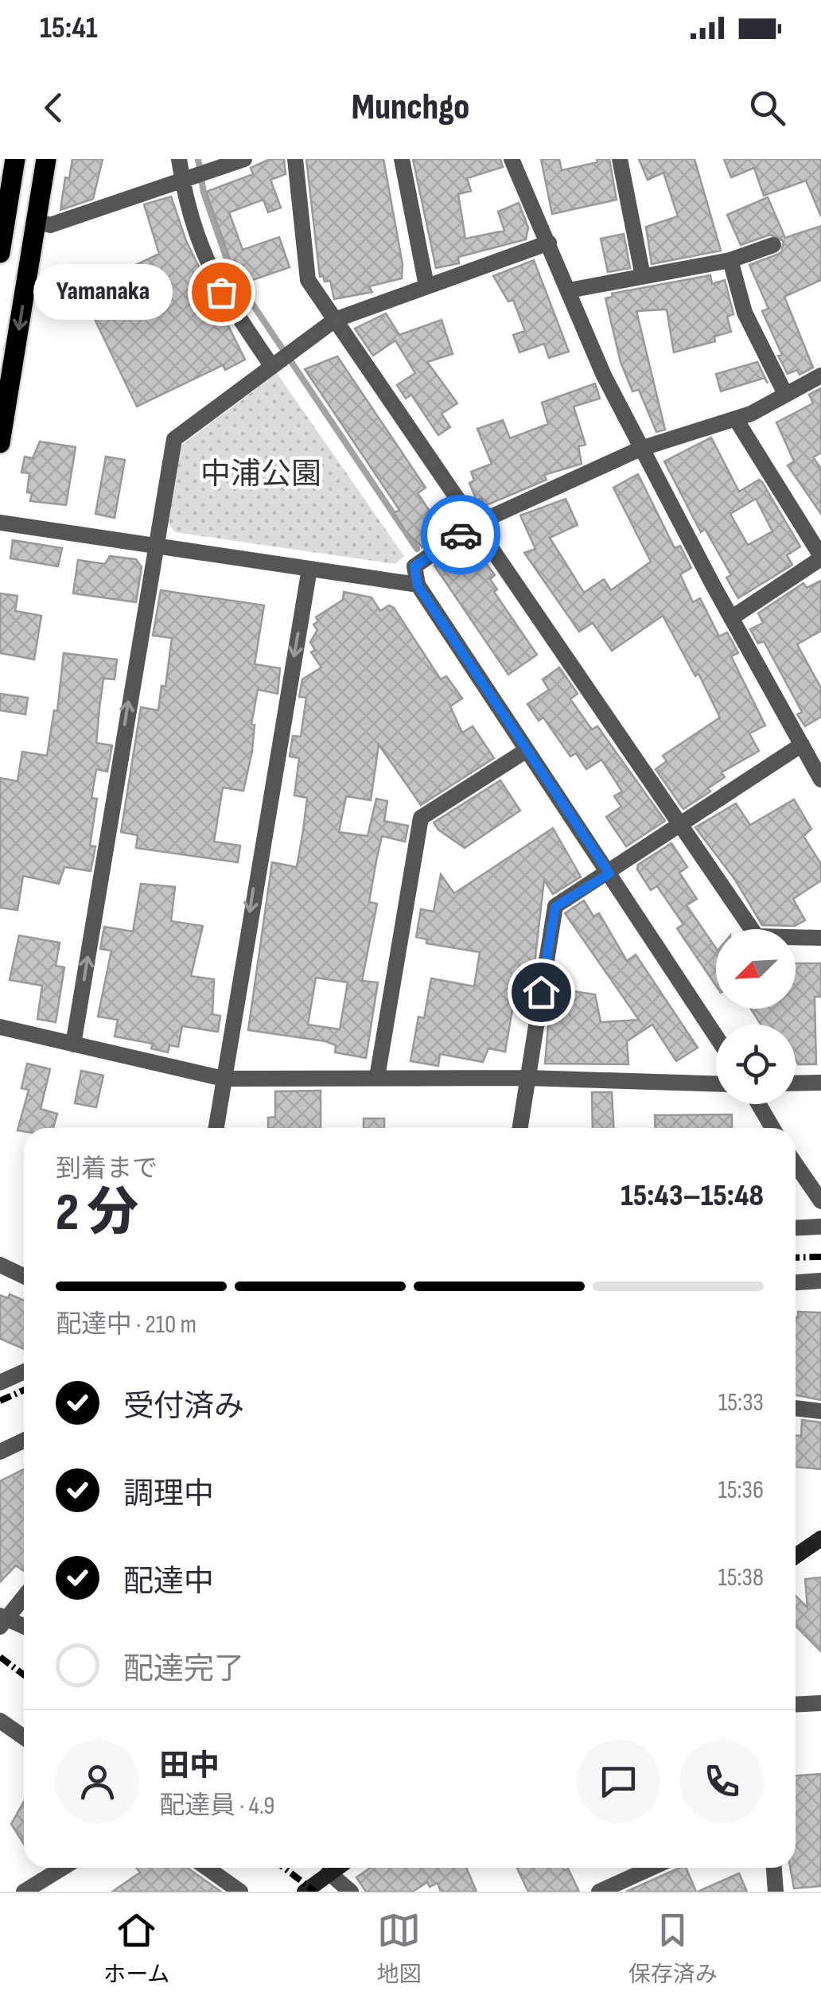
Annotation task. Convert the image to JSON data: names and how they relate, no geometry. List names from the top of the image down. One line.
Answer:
{"parks":["中浦公園"],"places":["Yamanaka"],"north":"bottom left","page":{"status":"15:41","header":"Munchgo","bubble":"Yamanaka","heading":["2 分","到着まで","15:43–15:48"],"panel":["田中","配達員 · 4.9"],"bar":"配達中 · 210 m","list":[["受付済み","15:33"],["調理中","15:36"],["配達中","15:38"],"配達完了"],"tabs":["ホーム","地図","保存済み"]}}
